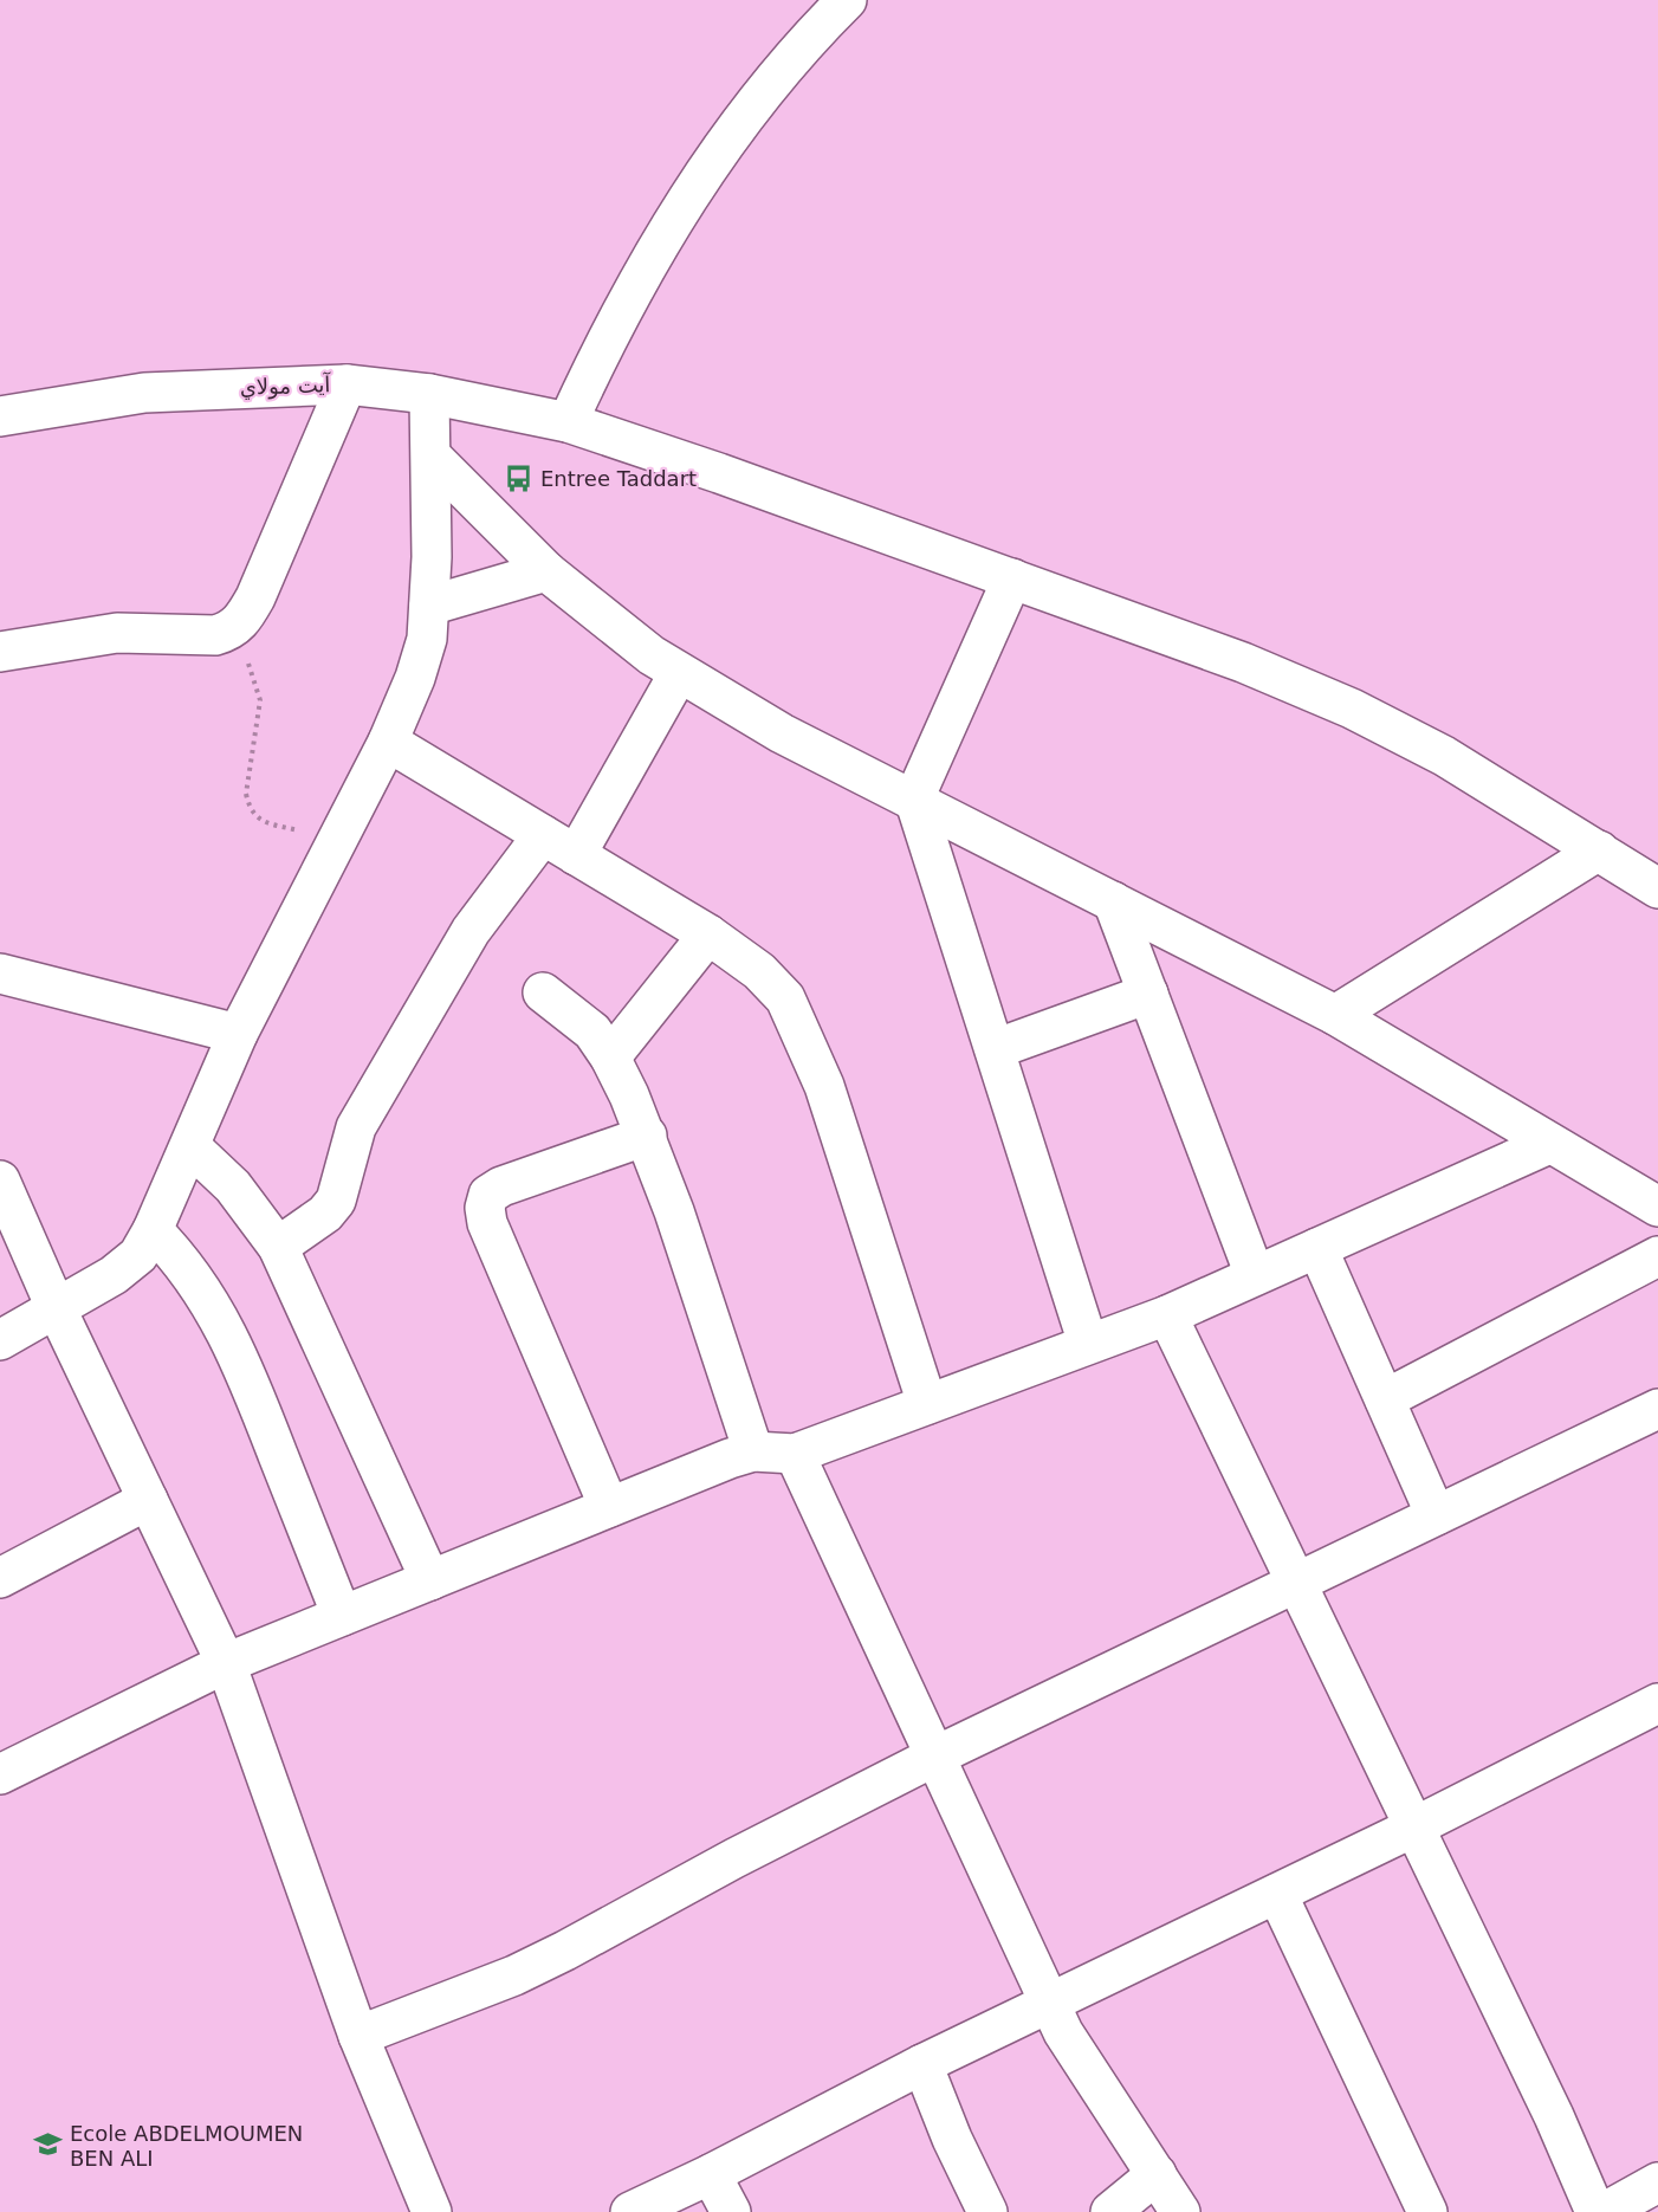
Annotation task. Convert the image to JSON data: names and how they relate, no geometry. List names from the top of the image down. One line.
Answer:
{"streets":{"street":["آيت مولاي"]},"places":{"bus stop":["Entree Taddart"],"school or university":["Ecole ABDELMOUMEN BEN ALI"]}}
